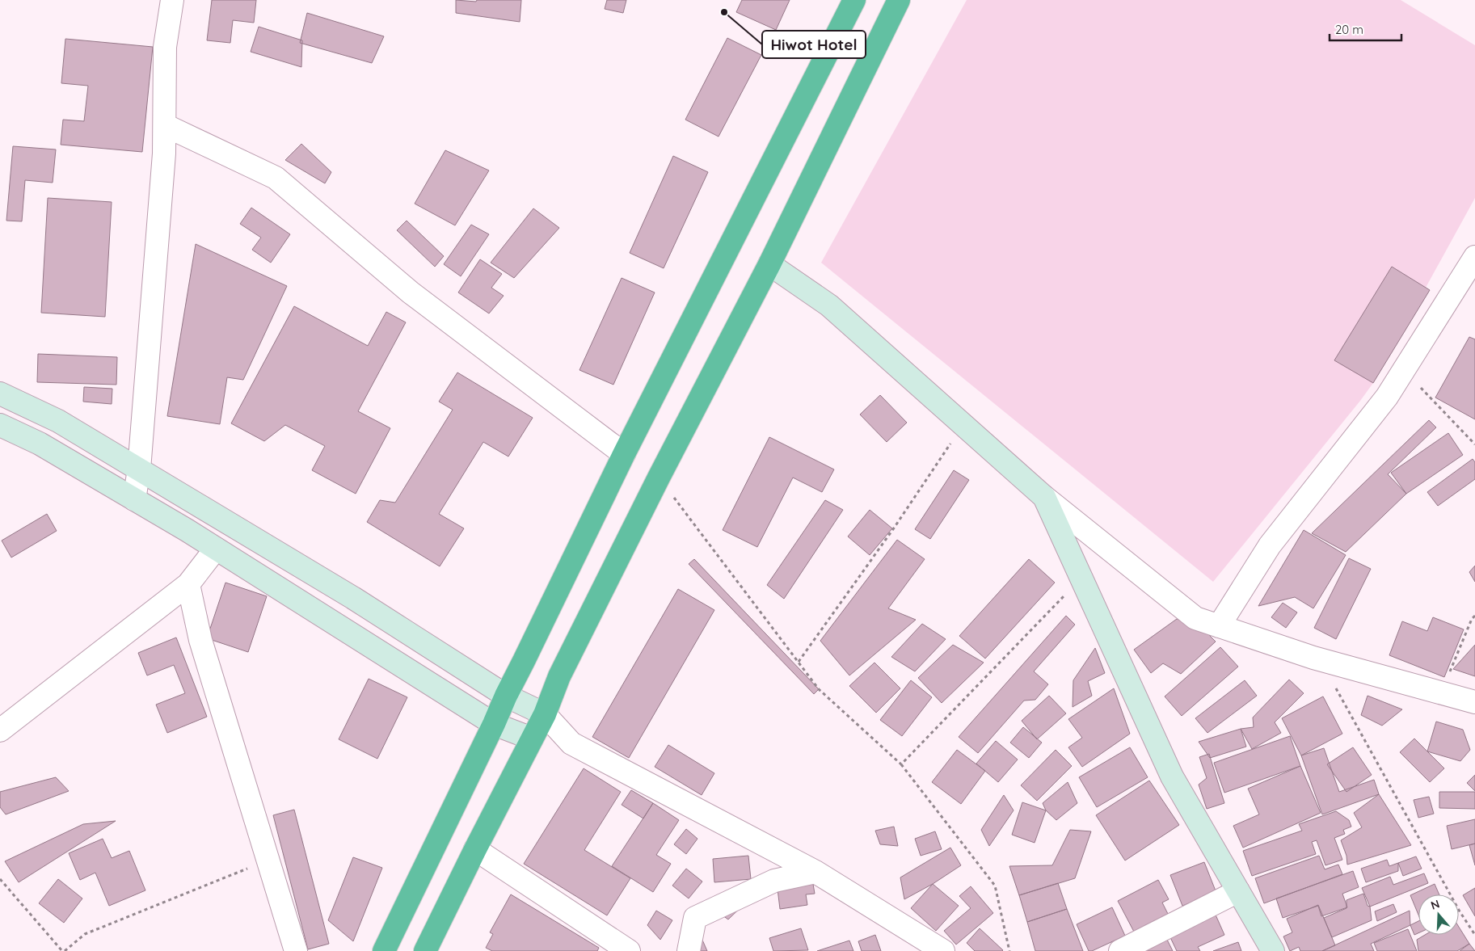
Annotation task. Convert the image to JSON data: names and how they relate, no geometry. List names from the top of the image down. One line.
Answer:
{"places":["Hiwot Hotel"],"scale_bar":"20 m","north":"top"}
